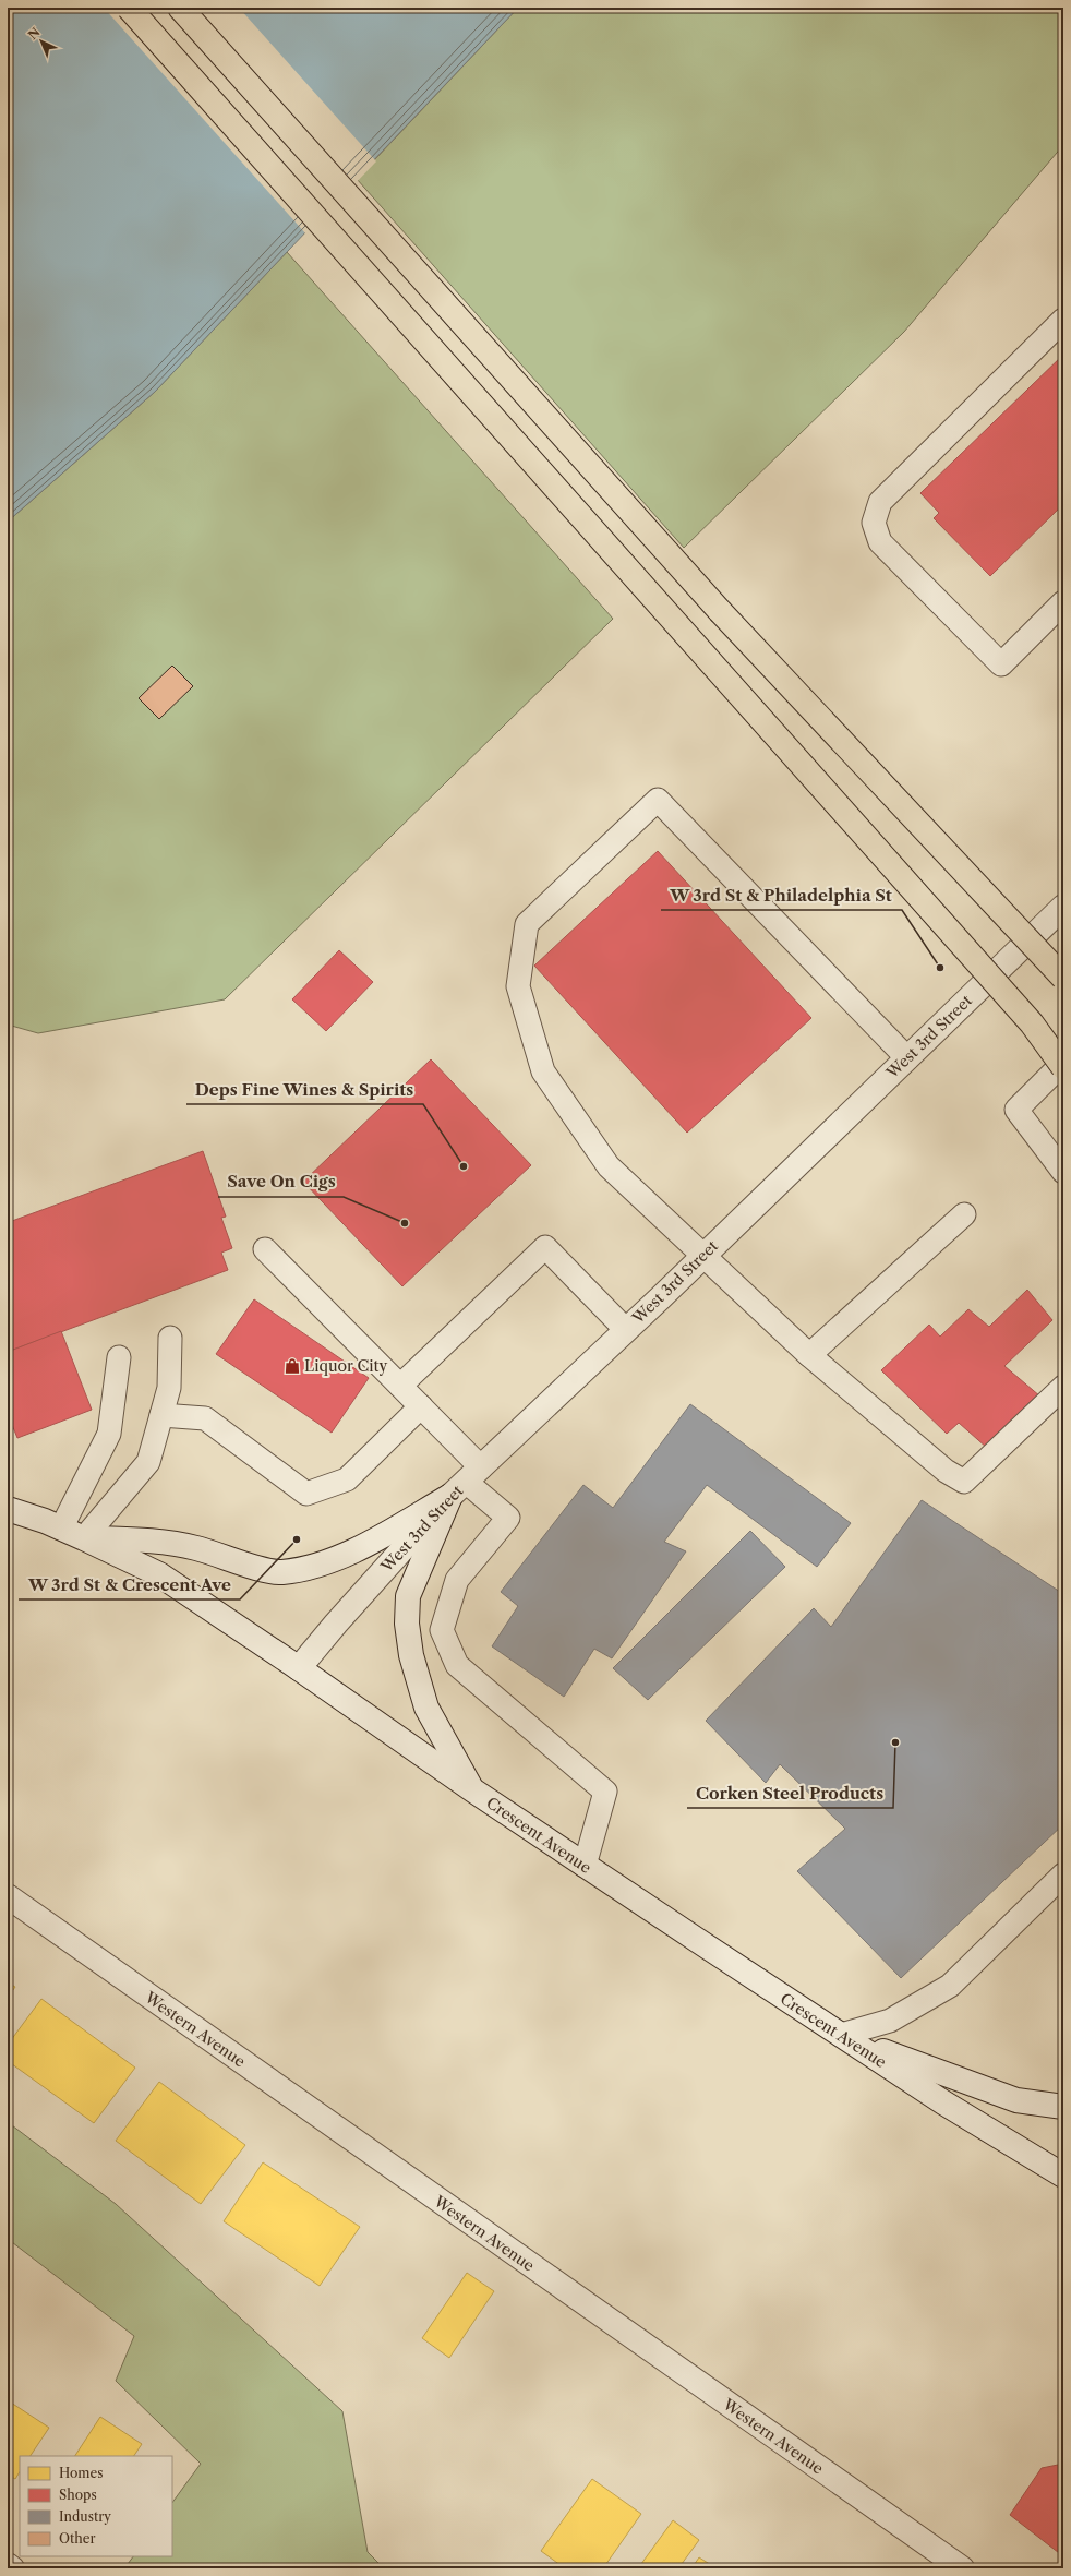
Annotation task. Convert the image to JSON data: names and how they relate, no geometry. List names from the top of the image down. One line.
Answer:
{"streets":{"street":["West 3rd Street","Crescent Avenue","Western Avenue"]},"crossings":[["West 3rd Street","Crescent Avenue"]],"places":{"other":["W 3rd St & Philadelphia St","Deps Fine Wines & Spirits","Save On Cigs","W 3rd St & Crescent Ave","Corken Steel Products"],"shop":["Liquor City"]},"legend":["Homes","Shops","Industry","Other"],"north":"top left"}
